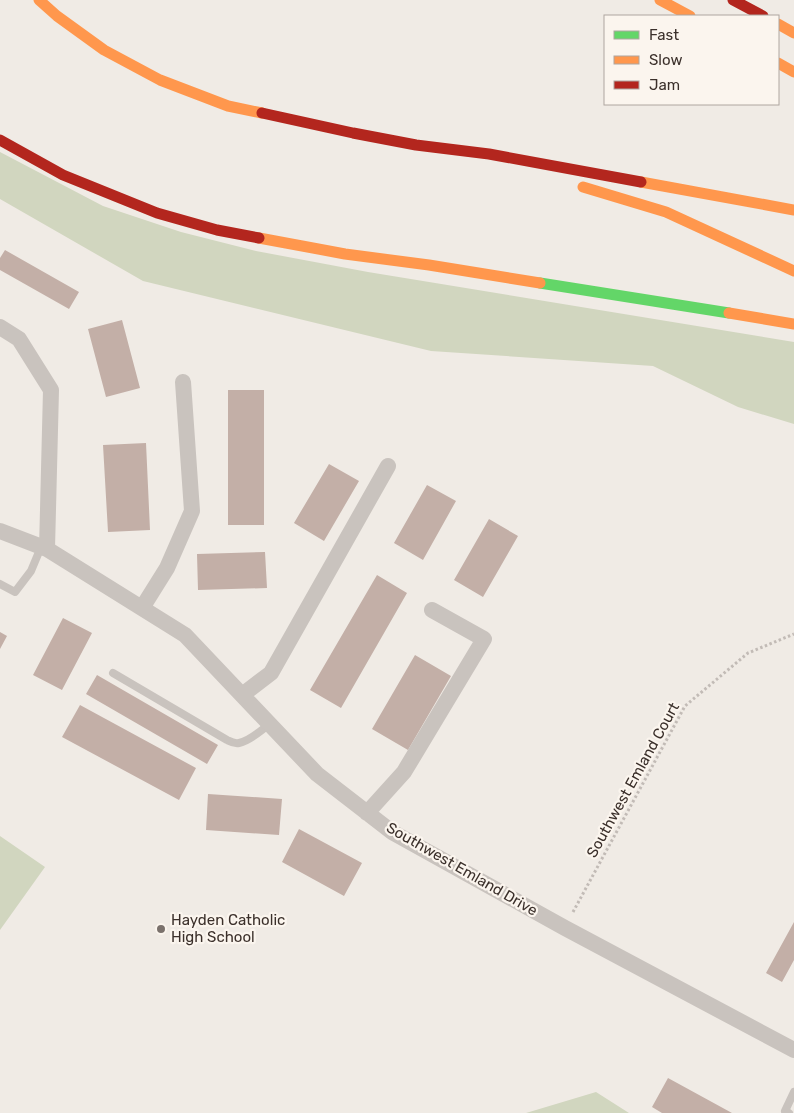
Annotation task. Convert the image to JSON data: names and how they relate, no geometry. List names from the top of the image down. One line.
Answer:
{"streets":{"street":["Southwest Emland Drive"],"path":["Southwest Emland Court"]},"crossings":[["Southwest Emland Court","Southwest Emland Drive"]],"places":["Hayden Catholic High School"],"legend":["Fast","Slow","Jam"]}
